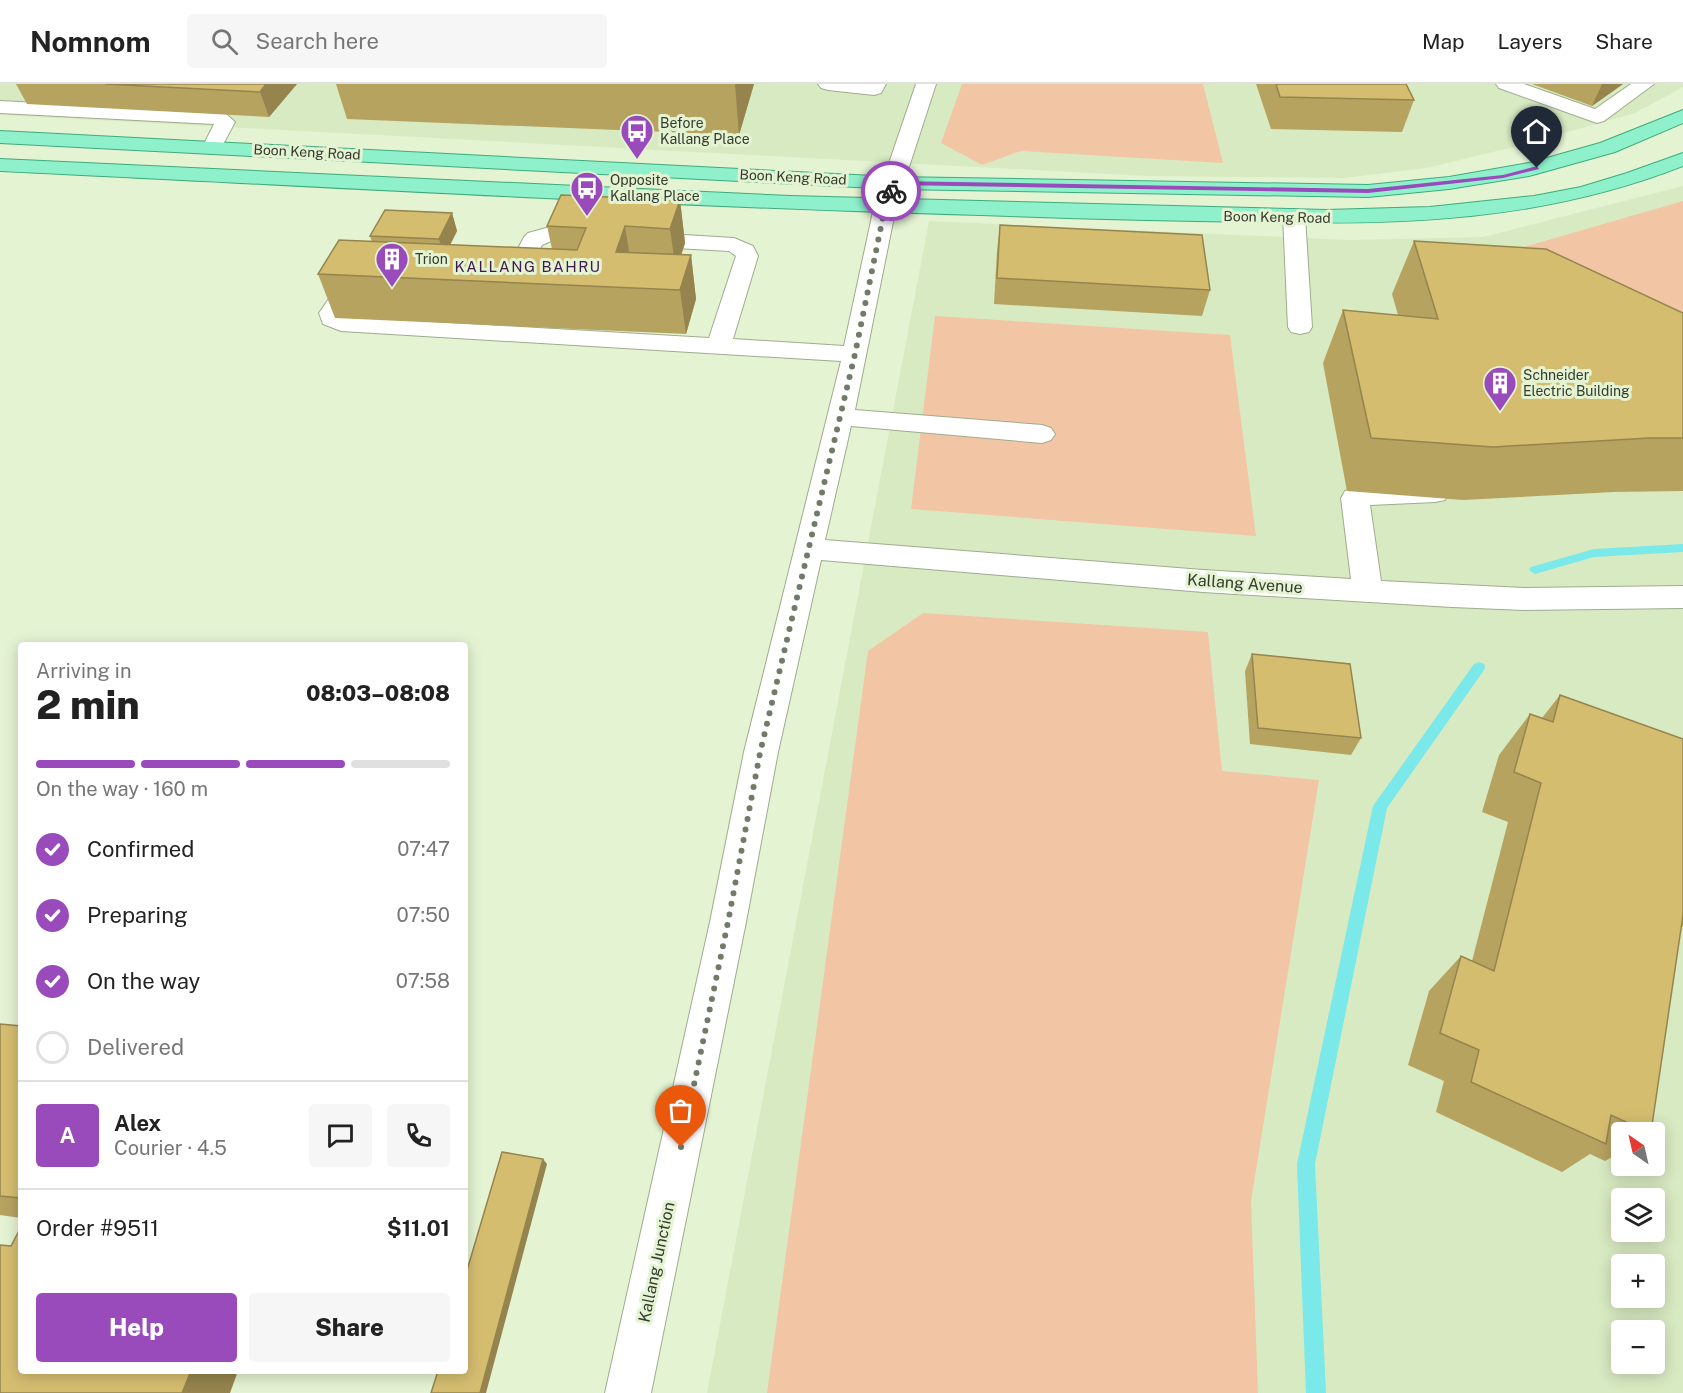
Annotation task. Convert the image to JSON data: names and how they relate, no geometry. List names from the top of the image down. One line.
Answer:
{"streets":{"main road":["Boon Keng Road"],"street":["Kallang Avenue","Kallang Junction"]},"crossings":[["Boon Keng Road","Kallang Junction"],["Kallang Avenue","Kallang Junction"]],"districts":["KALLANG BAHRU"],"places":{"bus stop":["Before Kallang Place","Opposite Kallang Place"],"building":["Trion","Schneider Electric Building"]},"north":"top left","page":{"header":"Nomnom","search":"Search here","nav":["Map","Layers","Share"],"heading":["2 min","Arriving in","08:03–08:08"],"panel":["Alex","Courier · 4.5","Order #9511","$11.01"],"bar":"On the way · 160 m","list":[["Confirmed","07:47"],["Preparing","07:50"],["On the way","07:58"],"Delivered"],"round":"A","map_buttons":["+","−"],"buttons":["Help","Share"]}}
